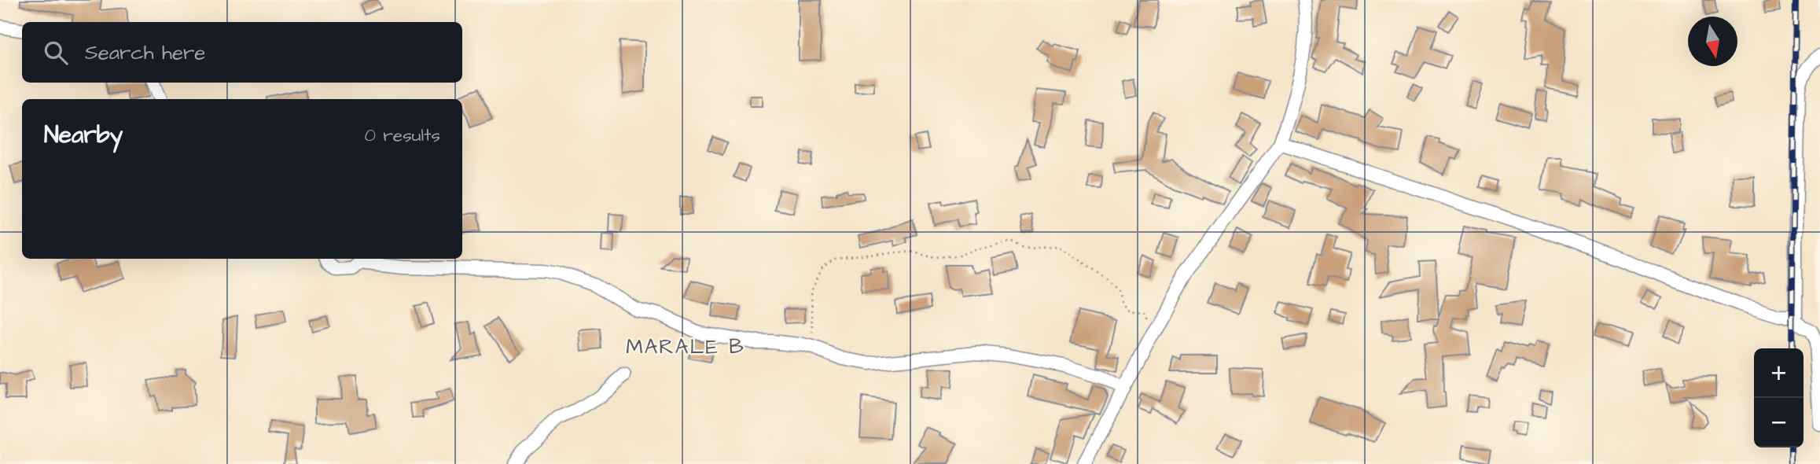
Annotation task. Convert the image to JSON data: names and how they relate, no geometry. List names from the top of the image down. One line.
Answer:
{"districts":["MARALE B"],"north":"bottom","page":{"search":"Search here","heading":["Nearby","0 results"],"map_buttons":["+","−"]}}
